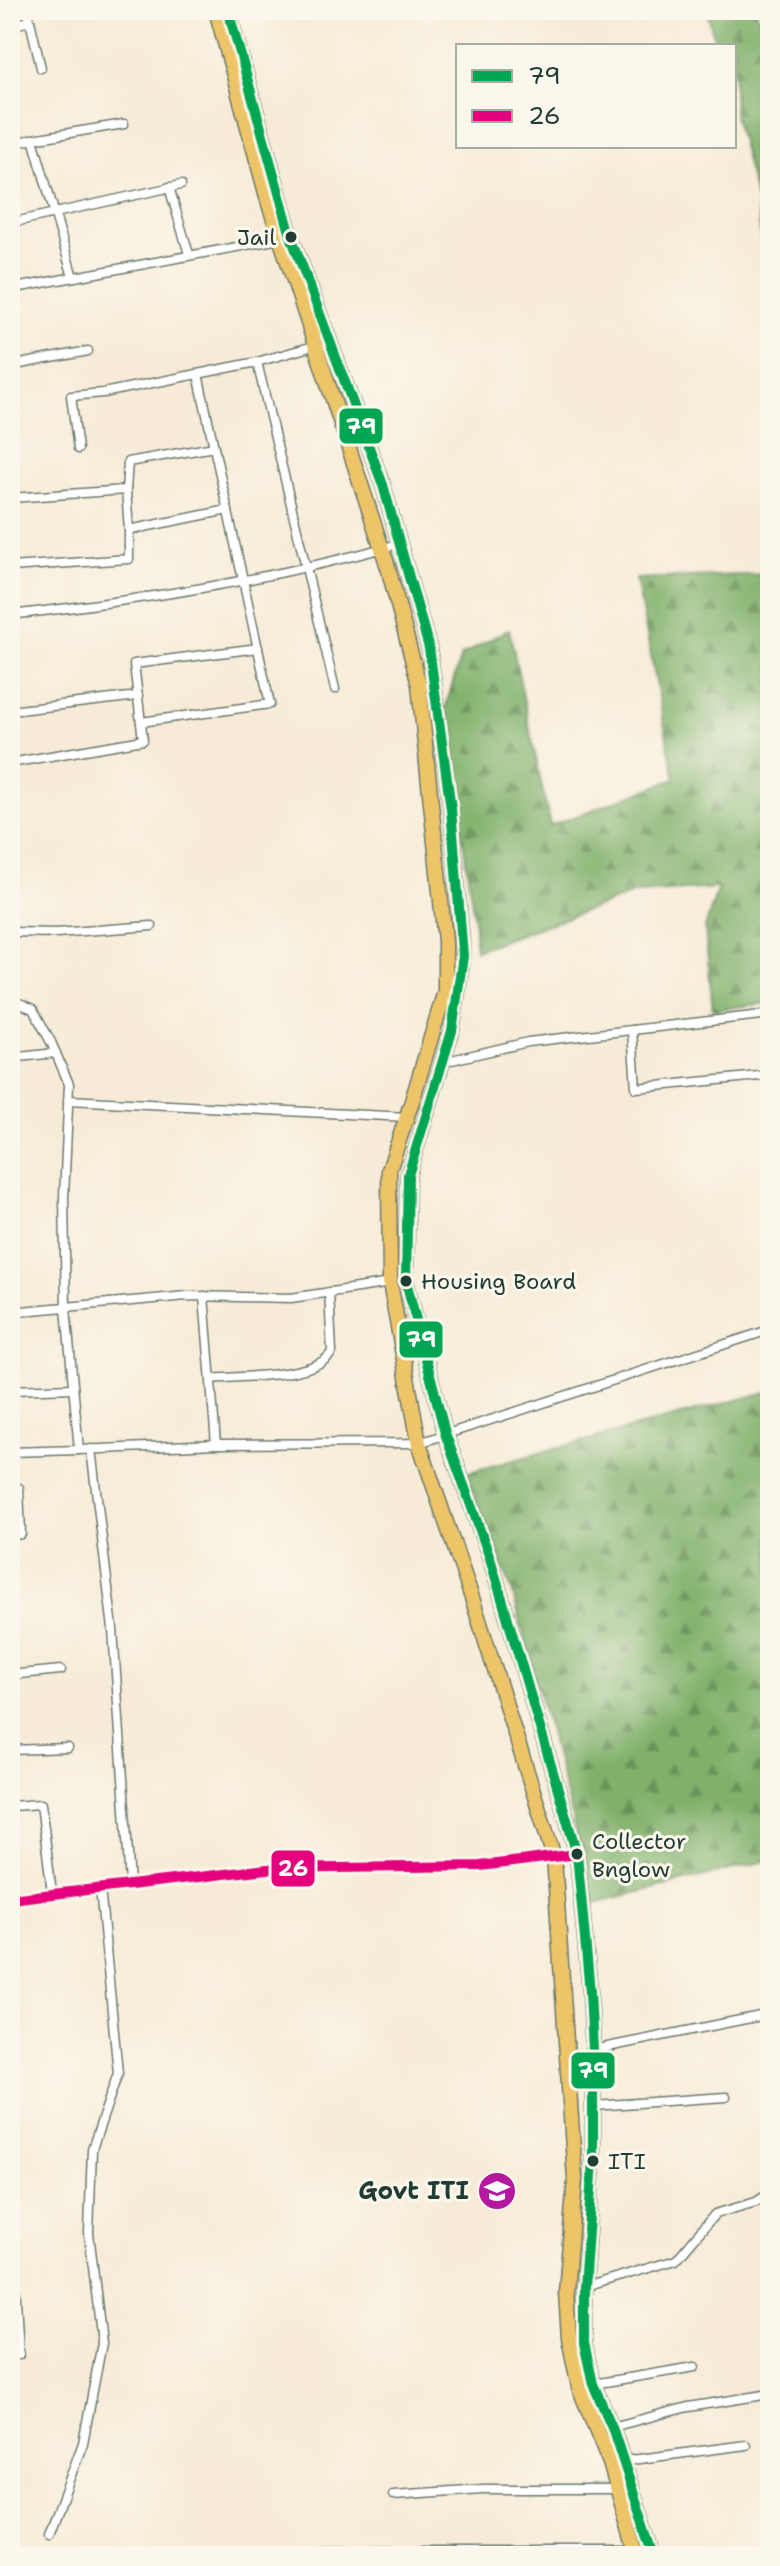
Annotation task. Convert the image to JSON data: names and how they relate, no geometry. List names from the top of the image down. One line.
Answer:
{"places":{"other":["Jail","Housing Board","Collector Bnglow","ITI"],"school or university":["Govt ITI"]},"lines":["transit line 79","transit line 26"],"legend":["79","26"]}
